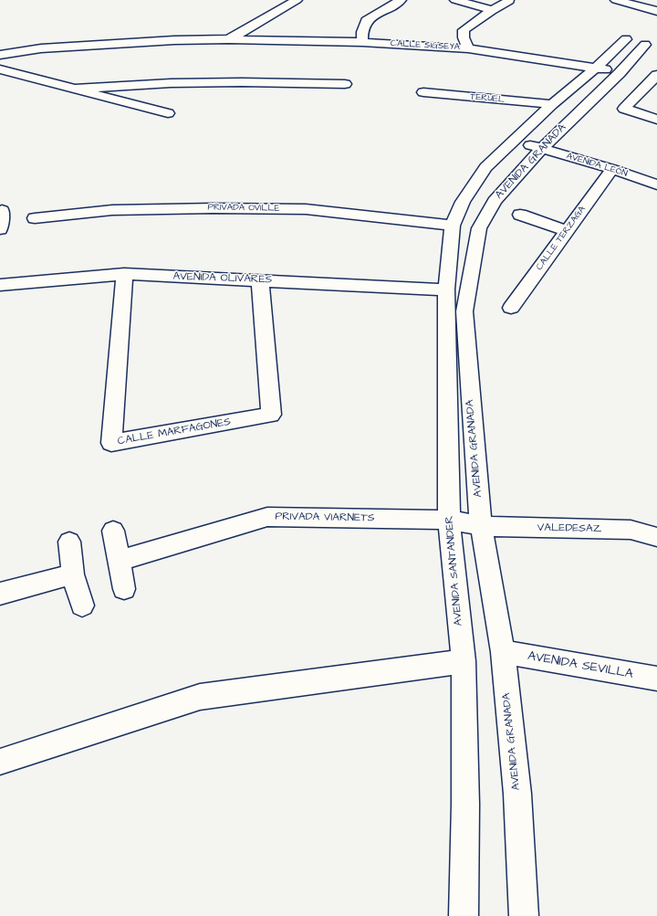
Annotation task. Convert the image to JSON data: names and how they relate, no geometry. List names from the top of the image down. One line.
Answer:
{"streets":{"street":["CALLE SIGSEYA","TERUEL","AVENIDA GRANADA","AVENIDA LEÓN","PRIVADA OVILLE","CALLE TERZAGA","AVENIDA OLIVARES","CALLE MARFAGONES","PRIVADA VIARNETS","VALEDESAZ","AVENIDA SANTANDER","AVENIDA SEVILLA"]},"crossings":[["CALLE SIGSEYA","AVENIDA GRANADA"],["AVENIDA GRANADA","AVENIDA LEÓN"],["AVENIDA GRANADA","PRIVADA VIARNETS"],["AVENIDA GRANADA","VALEDESAZ"],["AVENIDA GRANADA","AVENIDA SEVILLA"],["AVENIDA LEÓN","CALLE TERZAGA"],["PRIVADA OVILLE","AVENIDA SANTANDER"],["AVENIDA OLIVARES","CALLE MARFAGONES"],["AVENIDA OLIVARES","AVENIDA SANTANDER"],["PRIVADA VIARNETS","VALEDESAZ"],["PRIVADA VIARNETS","AVENIDA SANTANDER"]]}
